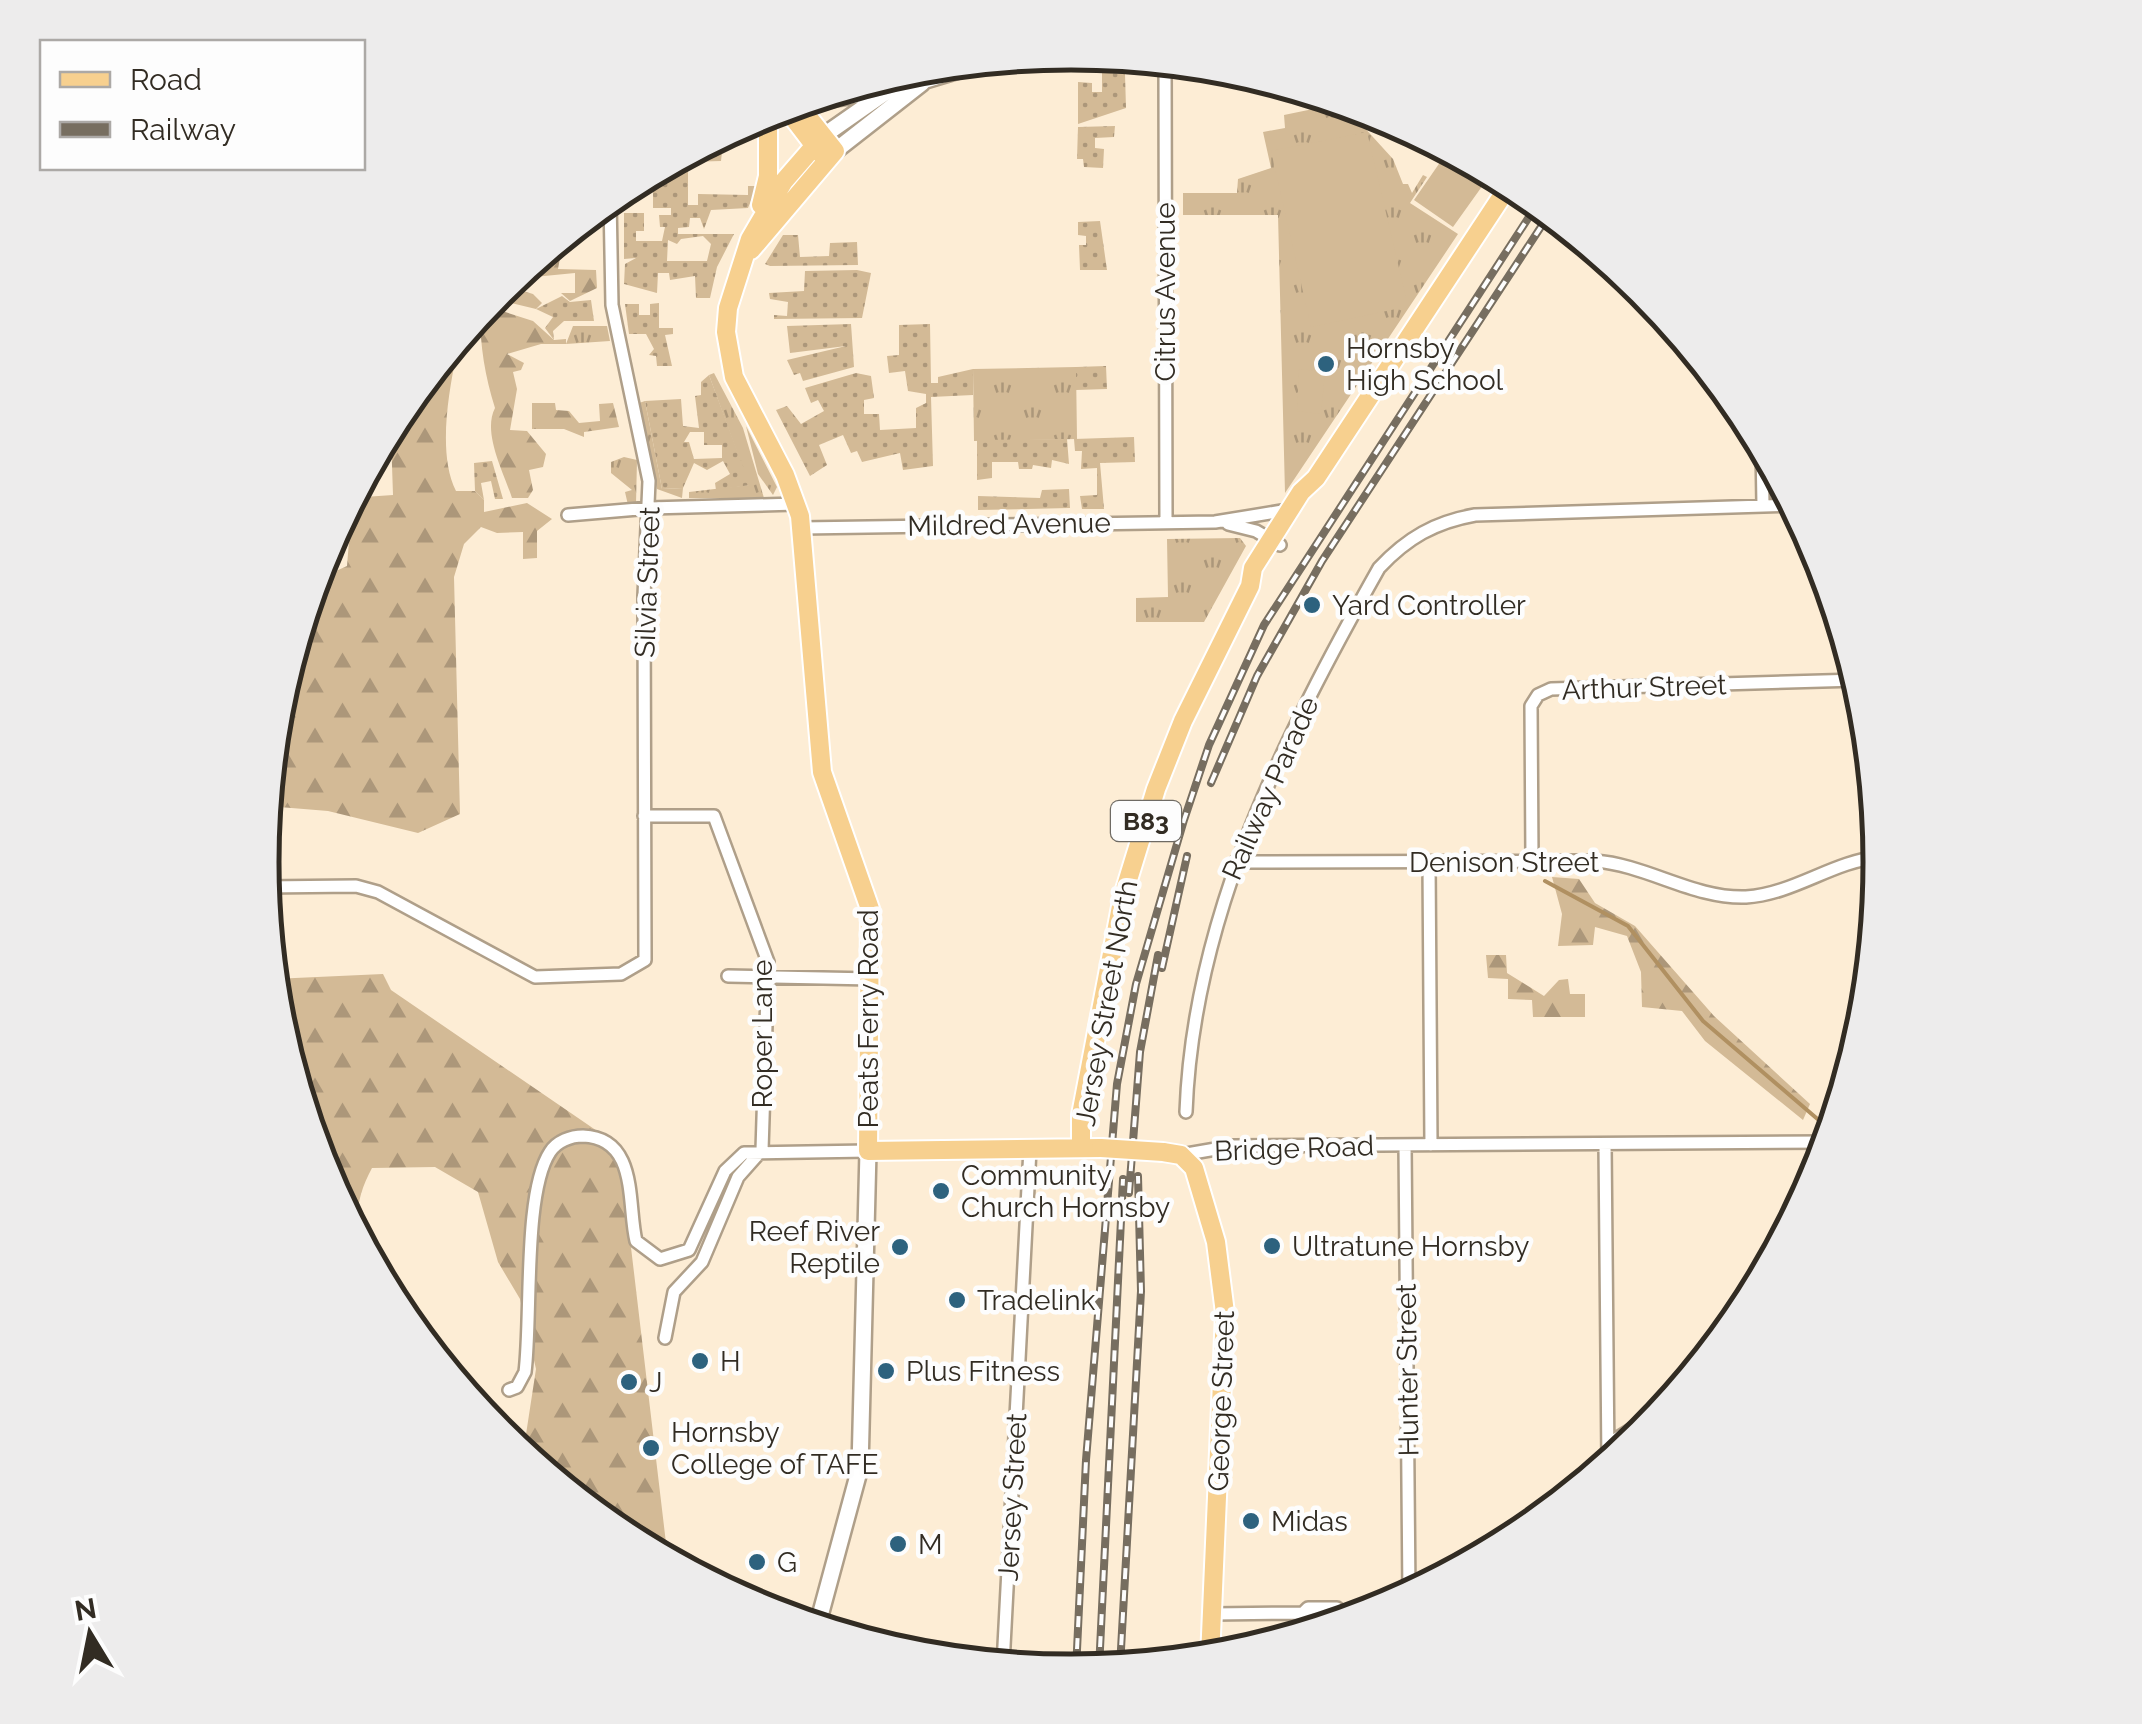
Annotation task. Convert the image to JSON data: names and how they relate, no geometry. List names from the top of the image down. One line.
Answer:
{"streets":{"main road":["B83","Jersey Street North","Peats Ferry Road","Bridge Road","George Street"],"street":["Citrus Avenue","Mildred Avenue","Silvia Street","Arthur Street","Railway Parade","Denison Street","Roper Lane","Hunter Street","Jersey Street"]},"crossings":[["Citrus Avenue","Mildred Avenue"],["Mildred Avenue","Jersey Street North"],["Mildred Avenue","Peats Ferry Road"],["Silvia Street","Roper Lane"],["Arthur Street","Denison Street"],["Railway Parade","Denison Street"],["Jersey Street North","Bridge Road"],["Peats Ferry Road","Bridge Road"],["Roper Lane","Bridge Road"],["Bridge Road","Hunter Street"],["Bridge Road","George Street"],["Bridge Road","Jersey Street"]],"places":["Hornsby High School","Yard Controller","Community Church Hornsby","Ultratune Hornsby","Reef River Reptile","Tradelink","H","Plus Fitness","J","Hornsby College of TAFE","Midas","M","G"],"legend":["Road","Railway"],"north":"top"}
